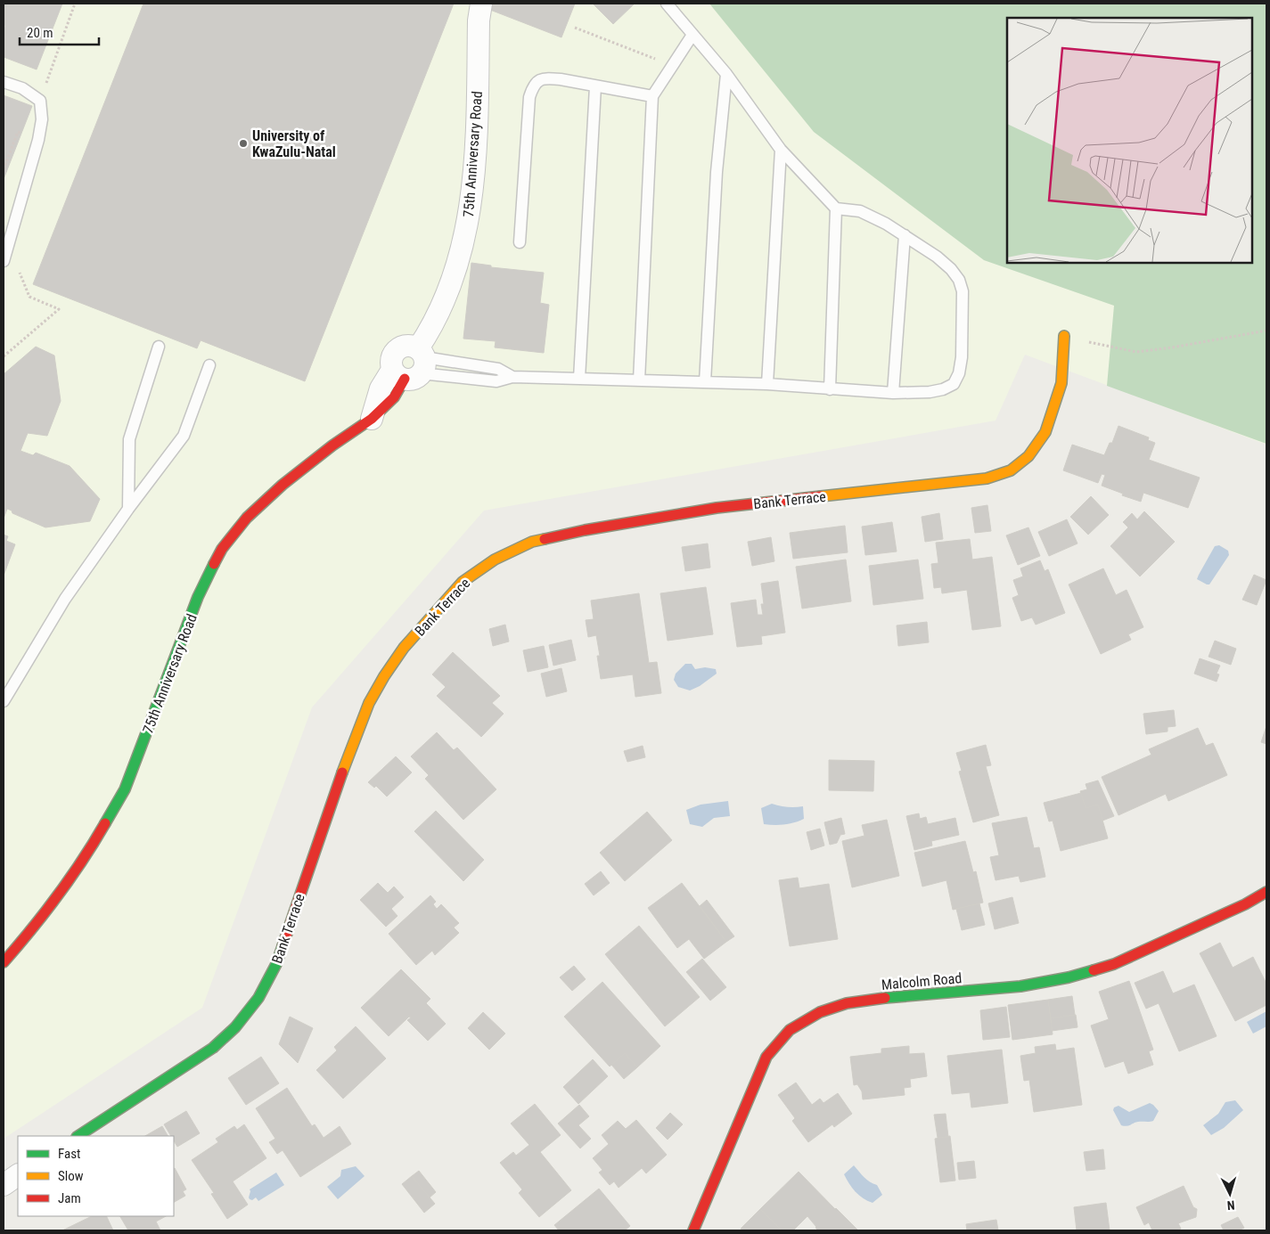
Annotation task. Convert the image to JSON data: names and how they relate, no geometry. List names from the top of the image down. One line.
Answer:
{"streets":{"street":["75th Anniversary Road","Bank Terrace","Malcolm Road"]},"places":["University of KwaZulu-Natal"],"legend":["Fast","Slow","Jam"],"scale_bar":"20 m","north":"bottom"}
